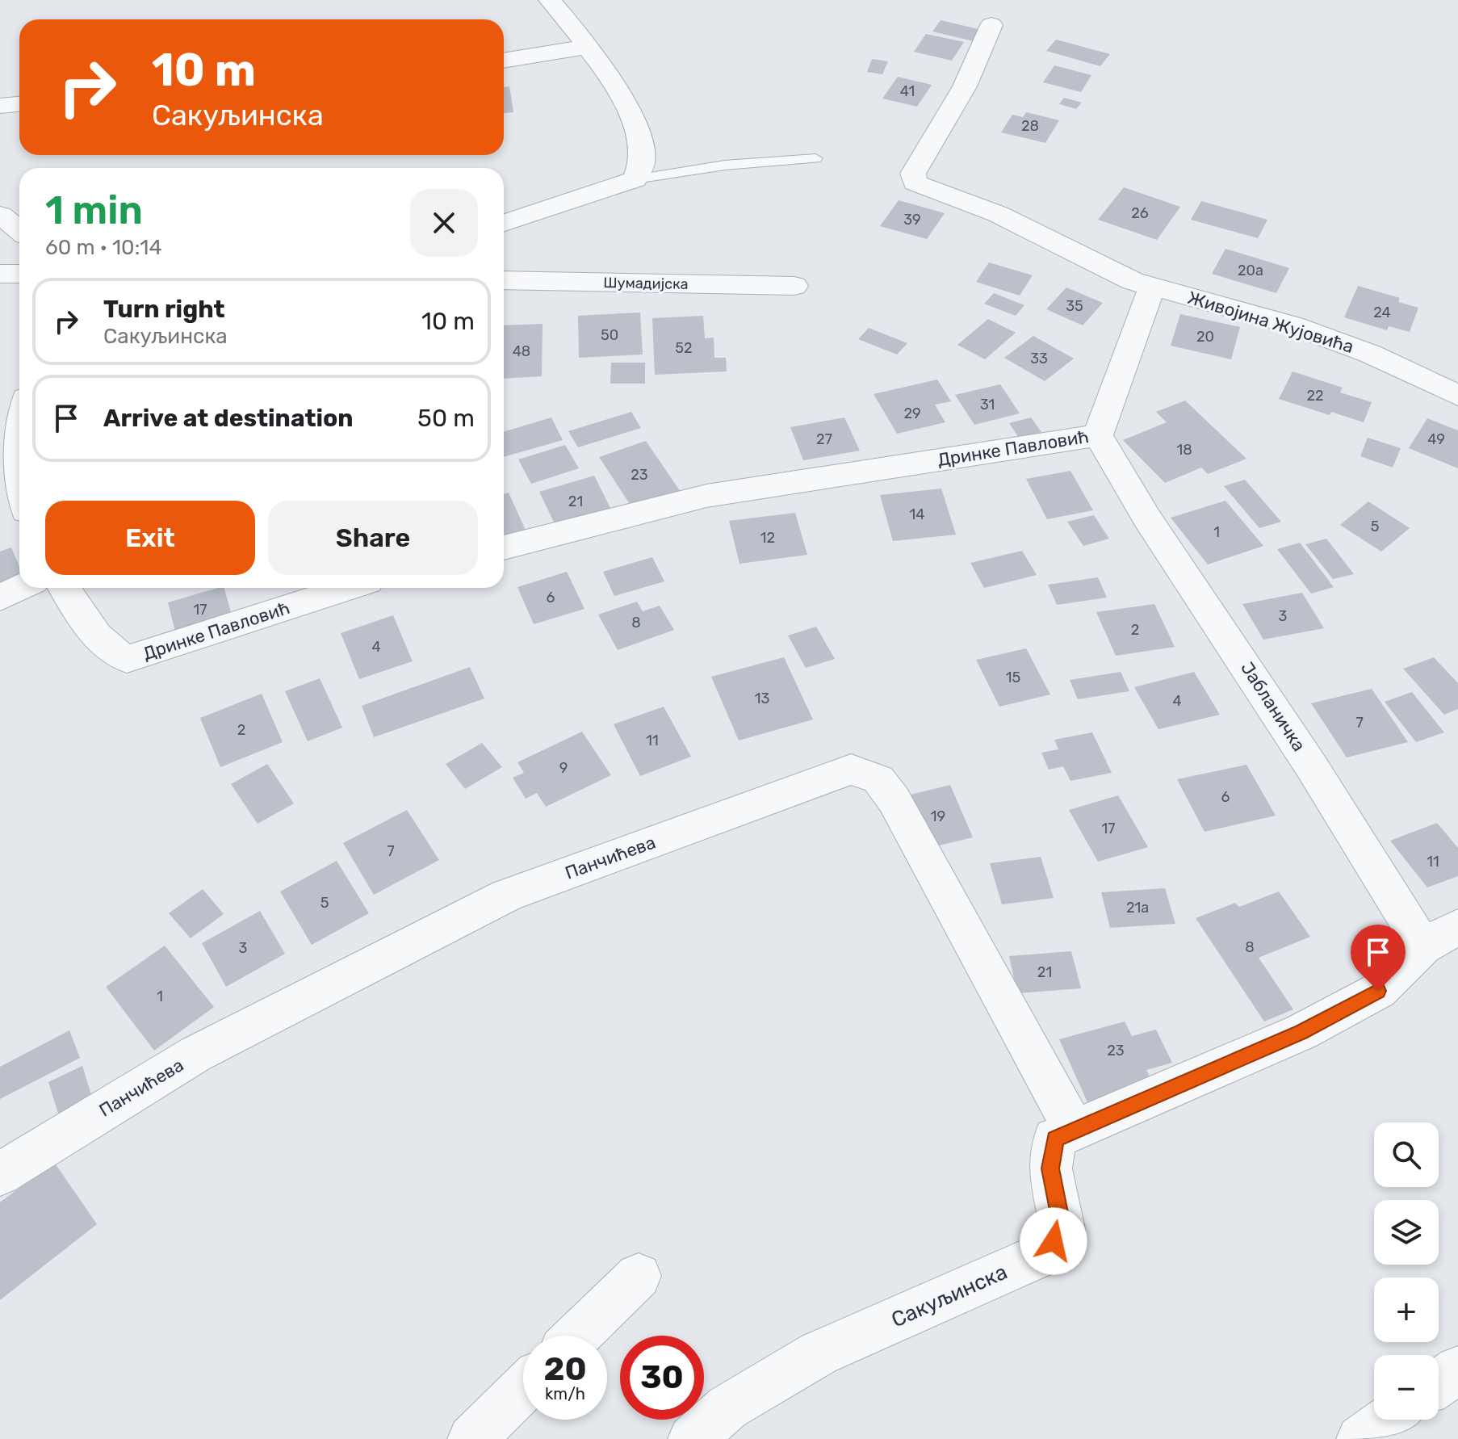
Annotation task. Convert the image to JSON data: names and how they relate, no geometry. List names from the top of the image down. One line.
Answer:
{"streets":{"street":["Шумадијска","Живојина Жујовића","Дринке Павловић","Јабланичка","Панчићева","Сакуљинска"]},"crossings":[["Живојина Жујовића","Дринке Павловић"],["Дринке Павловић","Јабланичка"],["Јабланичка","Сакуљинска"],["Панчићева","Сакуљинска"]],"house_numbers":["41","28","26","39","20a","35","24","50","20","52","48","33","22","31","29","27","49","18","23","21","14","5","1","12","6","17","3","8","2","4","15","13","4","7","2","11","9","6","19","17","7","11","5","21a","8","3","21","1","23"],"page":{"turn":["10 m","Сакуљинска"],"heading":["1 min","60 m · 10:14"],"list":[{"name":"Turn right","note":"Сакуљинска","value":"10 m"},{"name":"Arrive at destination","value":"50 m"}],"buttons":["Exit","Share"],"map_buttons":["+","−"],"speed":"20 km/h","limit":"30"}}
